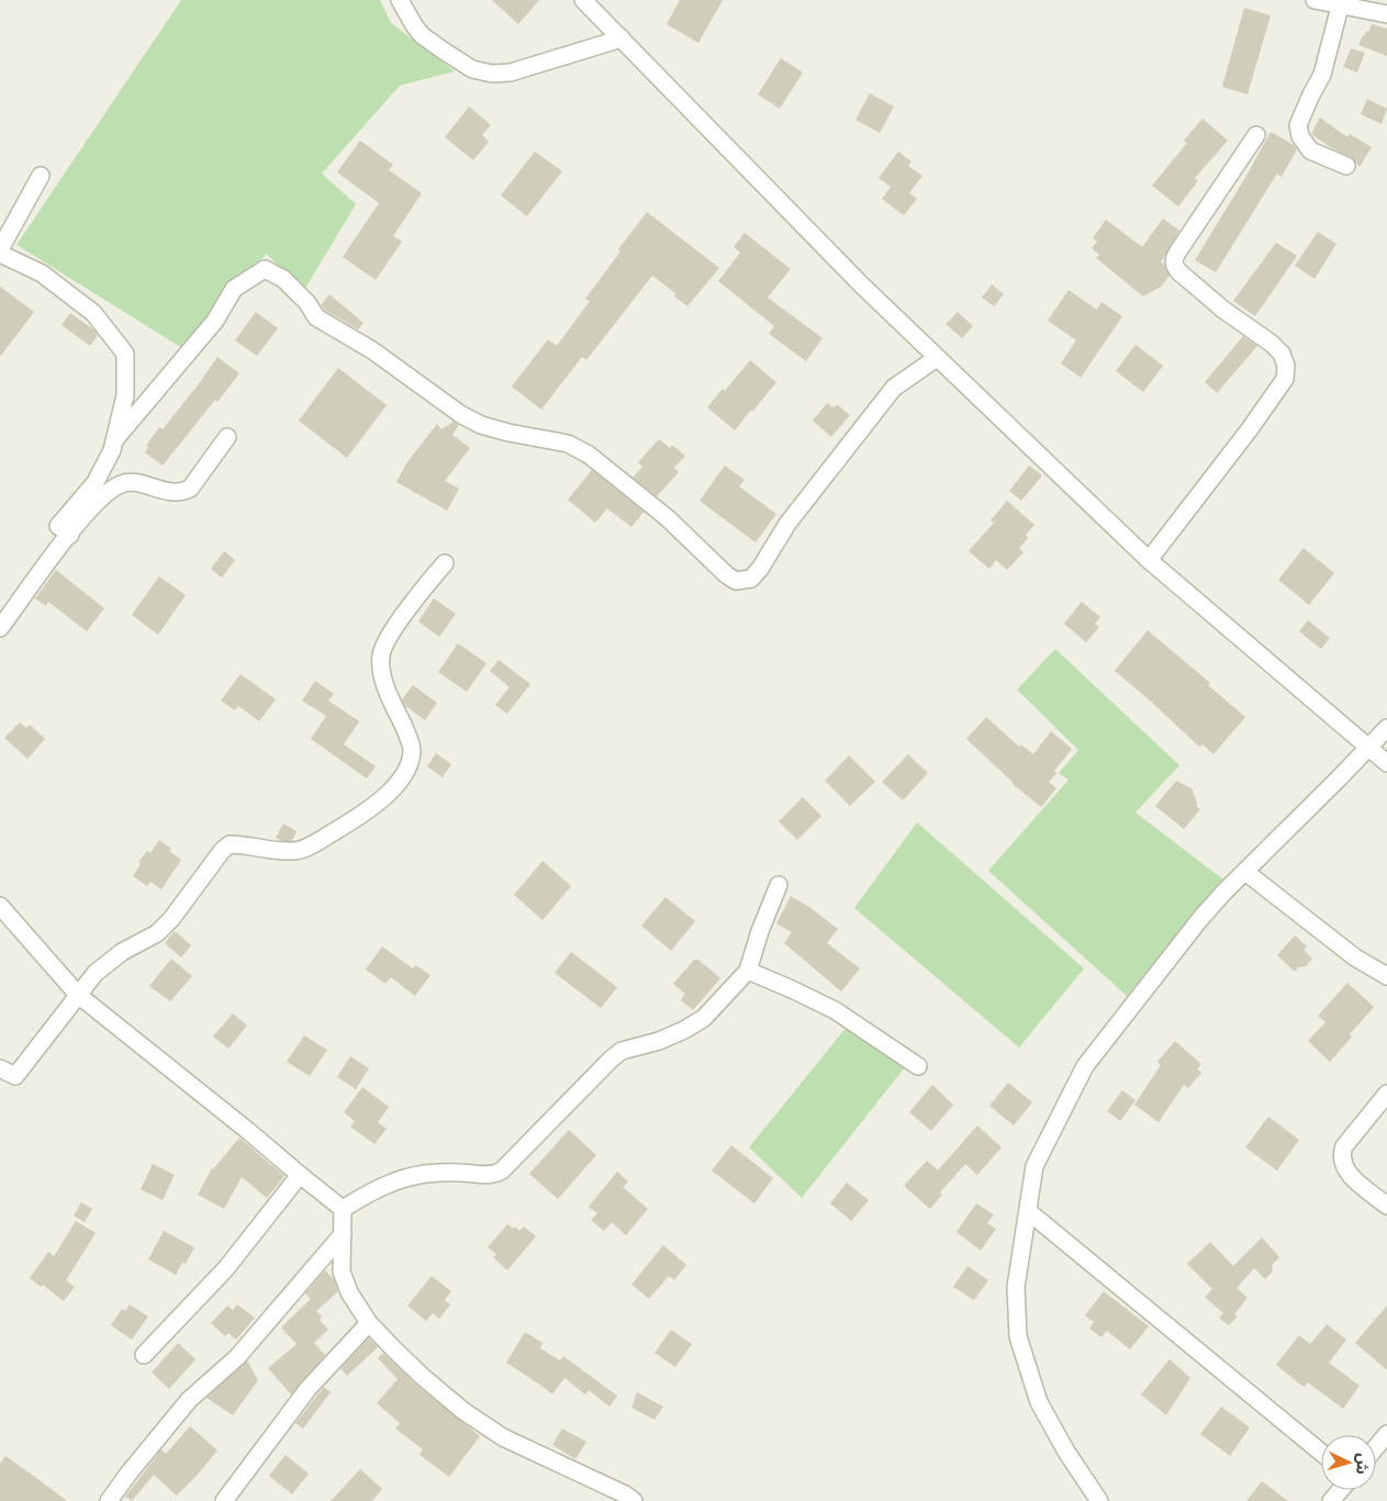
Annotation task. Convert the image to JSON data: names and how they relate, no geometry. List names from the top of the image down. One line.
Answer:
{"north":"right"}
